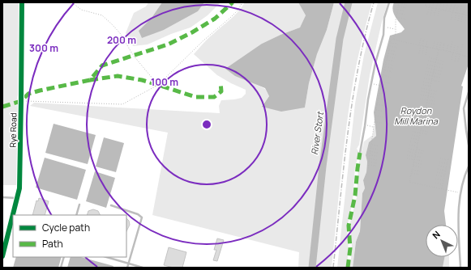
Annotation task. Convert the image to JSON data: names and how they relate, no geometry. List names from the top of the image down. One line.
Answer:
{"streets":{"street":["Rye Road"]},"water":["Roydon Mill Marina","River Stort"],"legend":["Cycle path","Path"],"north":"top left","rings":["200 m","300 m","100 m"]}
